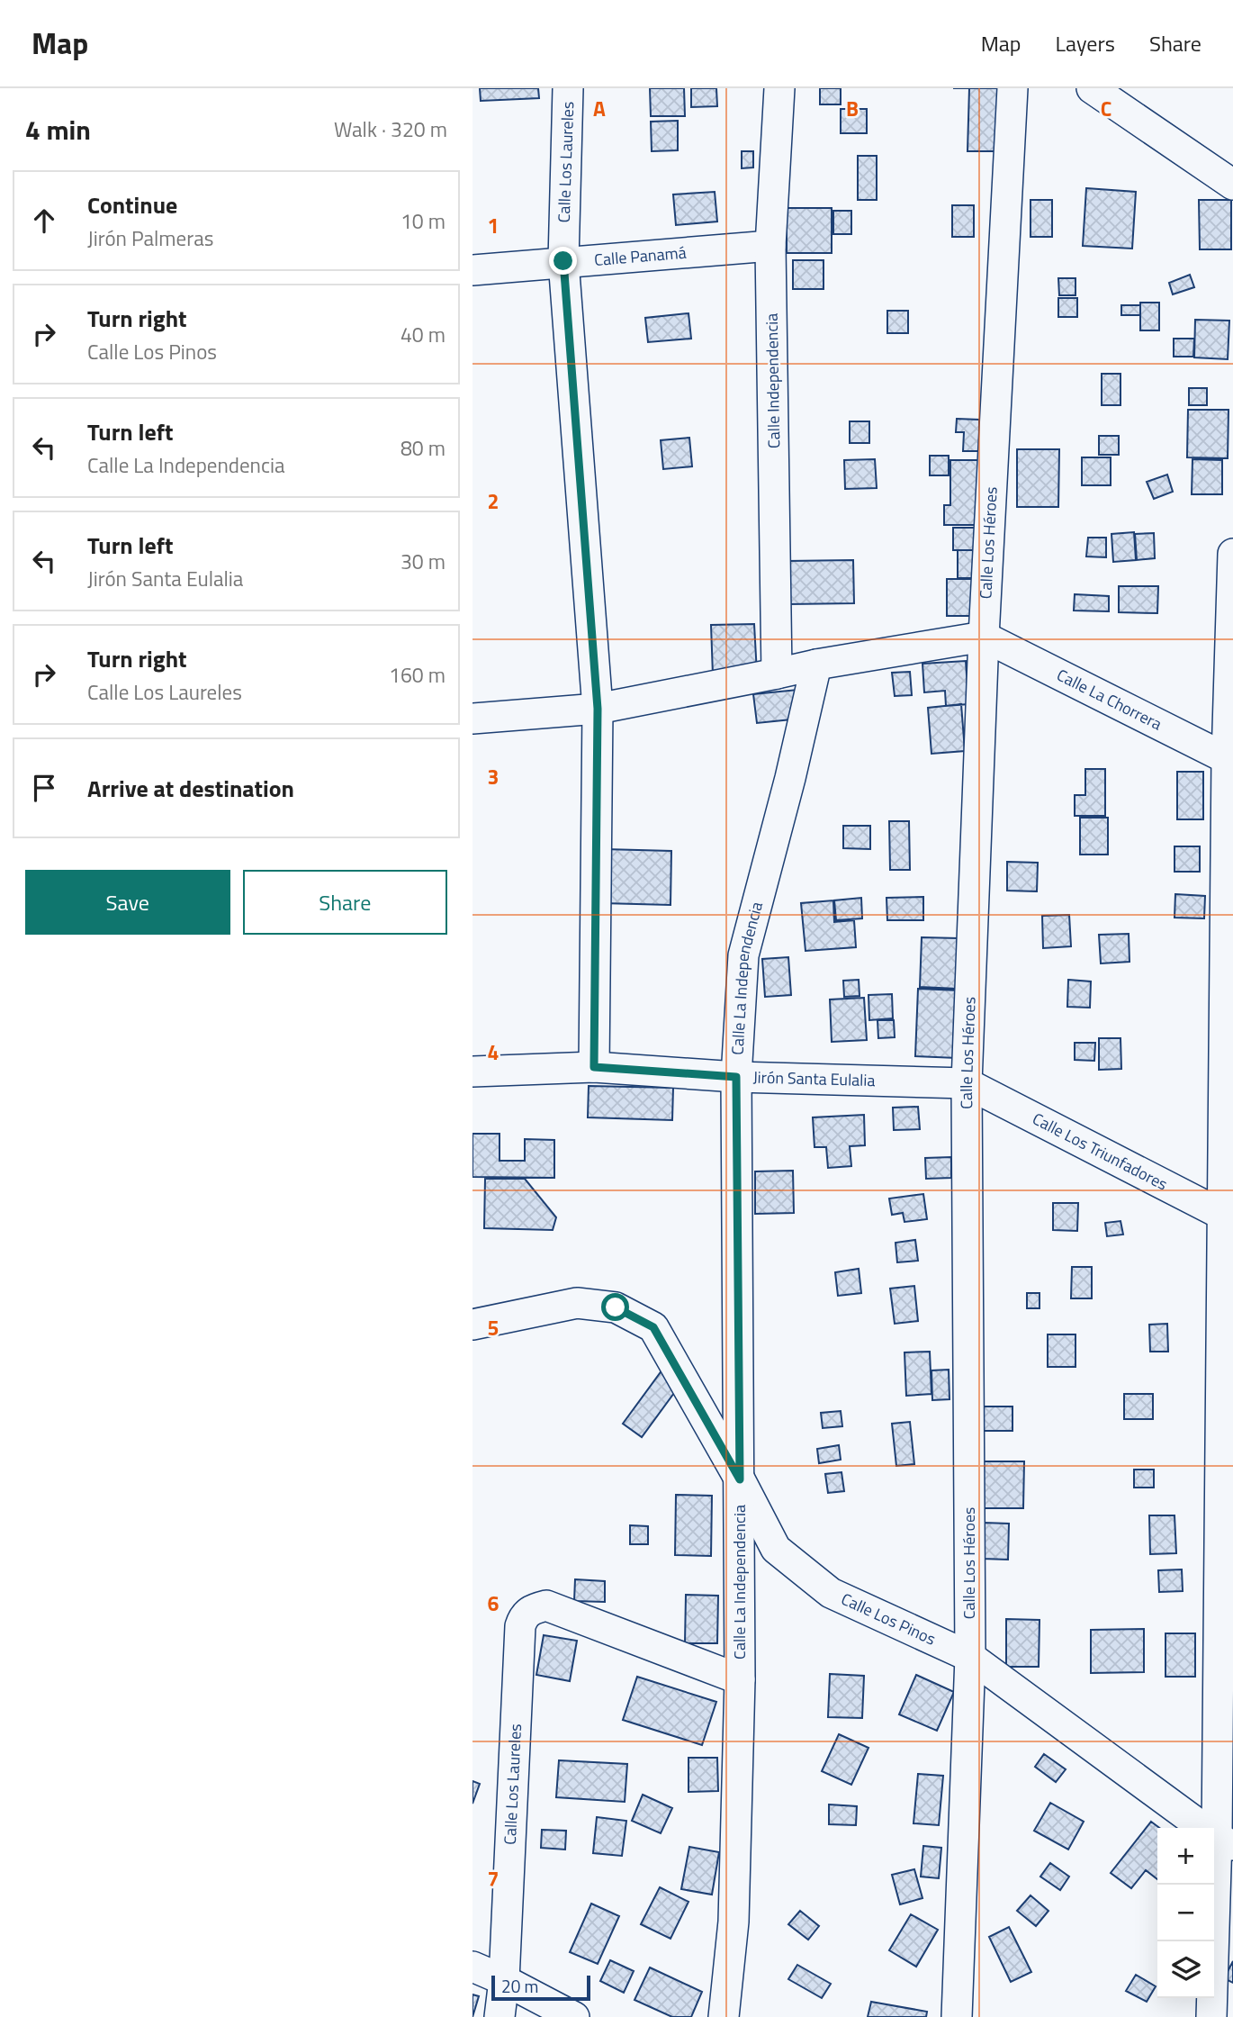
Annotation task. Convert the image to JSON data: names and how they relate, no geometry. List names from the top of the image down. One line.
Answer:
{"streets":{"street":["Calle Los Laureles","Calle Panamá","Calle Independencia","Calle Los Héroes","Calle La Chorrera","Calle La Independencia","Jirón Santa Eulalia","Calle Los Triunfadores","Calle Los Pinos"]},"crossings":[["Calle Los Laureles","Calle Panamá"],["Calle Los Laureles","Calle La Independencia"],["Calle Los Laureles","Jirón Santa Eulalia"],["Calle Panamá","Calle Independencia"],["Calle Los Héroes","Calle La Chorrera"],["Calle Los Héroes","Jirón Santa Eulalia"],["Calle Los Héroes","Calle Los Triunfadores"],["Calle Los Héroes","Calle Los Pinos"],["Calle La Independencia","Jirón Santa Eulalia"],["Calle La Independencia","Calle Los Pinos"],["Jirón Santa Eulalia","Calle Los Triunfadores"]],"scale_bar":"20 m","page":{"header":"Map","nav":["Map","Layers","Share"],"heading":["4 min","Walk · 320 m"],"list":[["Continue","Jirón Palmeras","10 m"],["Turn right","Calle Los Pinos","40 m"],["Turn left","Calle La Independencia","80 m"],["Turn left","Jirón Santa Eulalia","30 m"],["Turn right","Calle Los Laureles","160 m"],"Arrive at destination"],"buttons":["Save","Share"],"map_buttons":["+","−"],"scale":"20 m"},"grid":{"columns":["A","B","C"],"rows":["1","2","3","4","5","6","7"]}}
